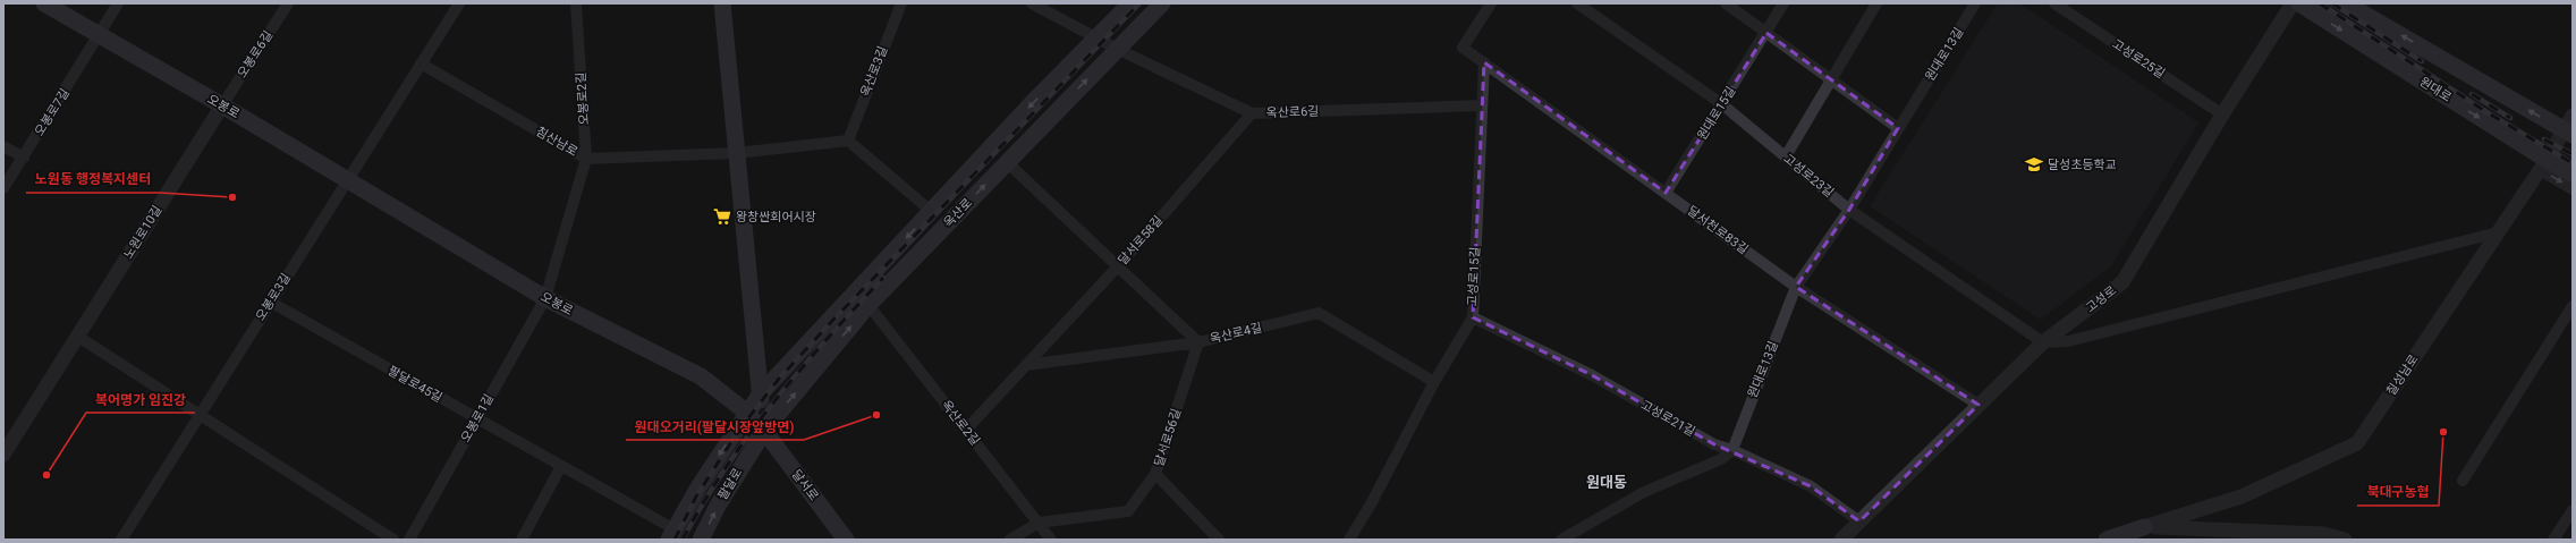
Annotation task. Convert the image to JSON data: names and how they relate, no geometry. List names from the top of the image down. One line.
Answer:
{"streets":{"main road":["원대로","오봉로","옥산로","팔달로","달서로"],"street":["오봉로6길","원대로13길","고성로25길","옥산로3길","오봉로2길","오봉로7길","옥산로6길","원대로15길","침산남로","고성로23길","달서천로83길","노원로10길","달서로58길","고성로15길","오봉로3길","고성로","옥산로4길","칠성남로","팔달로45길","오봉로1길","고성로21길","옥산로2길","달서로56길"]},"crossings":[["오봉로6길","오봉로"],["오봉로6길","노원로10길"],["원대로13길","고성로23길"],["원대로13길","달서천로83길"],["원대로13길","고성로21길"],["고성로25길","고성로"],["옥산로3길","침산남로"],["옥산로3길","옥산로"],["원대로","칠성남로"],["오봉로2길","오봉로"],["오봉로2길","침산남로"],["오봉로2길","오봉로1길"],["오봉로","오봉로7길"],["오봉로","옥산로"],["오봉로","노원로10길"],["오봉로","오봉로3길"],["오봉로","오봉로1길"],["오봉로","팔달로"],["오봉로","달서로"],["옥산로6길","옥산로"],["옥산로6길","달서로58길"],["옥산로6길","고성로15길"],["원대로15길","고성로23길"],["원대로15길","달서천로83길"],["침산남로","옥산로"],["고성로23길","고성로"],["옥산로","옥산로4길"],["옥산로","옥산로2길"],["옥산로","팔달로"],["옥산로","달서로"],["달서천로83길","고성로15길"],["달서천로83길","고성로"],["달서로58길","옥산로4길"],["달서로58길","옥산로2길"],["고성로15길","옥산로4길"],["고성로15길","고성로21길"],["오봉로3길","팔달로45길"],["고성로","고성로21길"],["옥산로4길","달서로56길"],["팔달로45길","오봉로1길"],["옥산로2길","달서로56길"],["팔달로","달서로"]],"one_way":["옥산로"],"districts":["원대동"],"places":{"school or university":["달성초등학교"],"other":["노원동 행정복지센터","원대오거리(팔달시장앞방면)","북대구농협","복어명가 임진강"],"supermarket":["왕창싼회어시장"]}}
